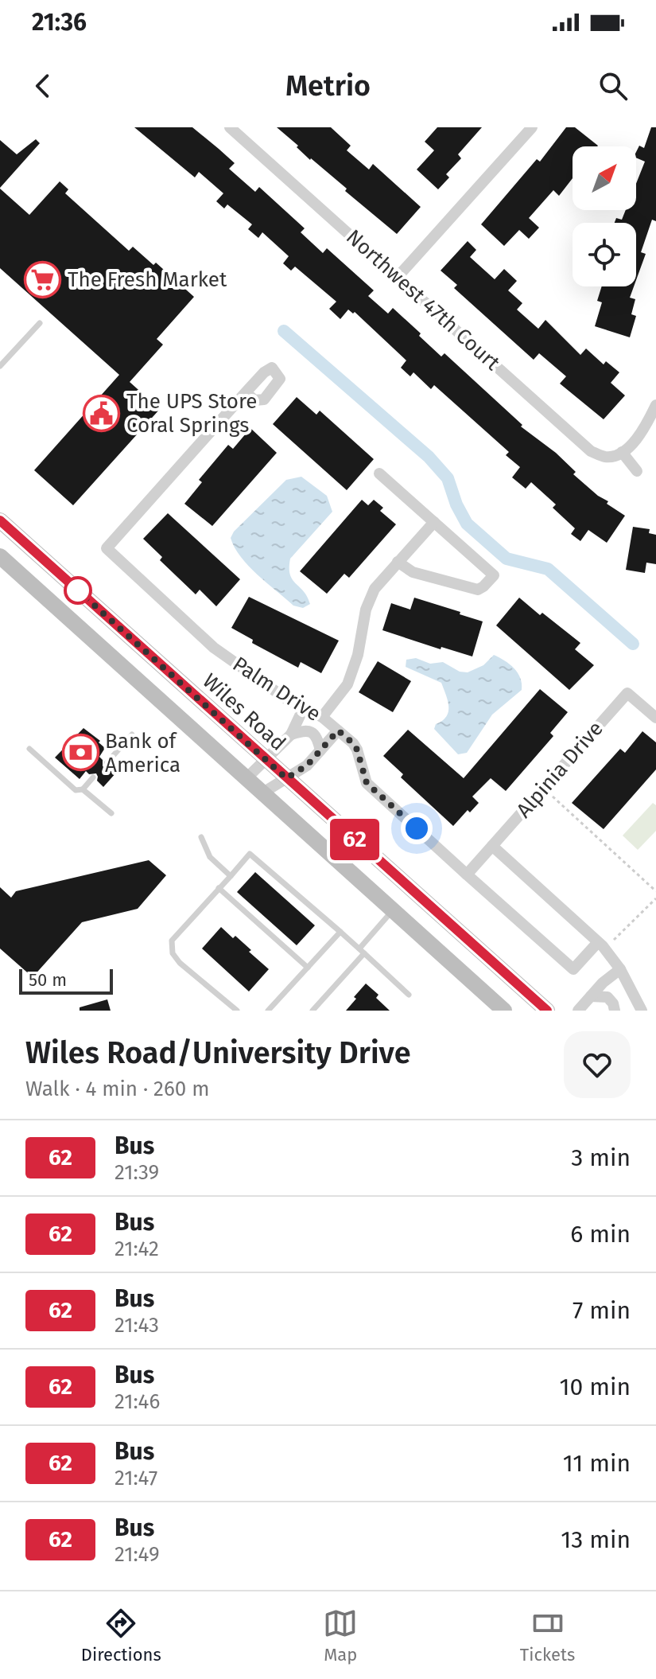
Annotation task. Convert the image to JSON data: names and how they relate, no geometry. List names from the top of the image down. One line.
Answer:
{"streets":{"main road":["Wiles Road"],"street":["Northwest 47th Court","Palm Drive","Alpinia Drive"]},"places":{"supermarket":["The Fresh Market"],"public building":["The UPS Store Coral Springs"],"bank":["Bank of America"]},"lines":["bus line 62"],"scale_bar":"50 m","north":"top right","page":{"status":"21:36","header":"Metrio","on_map":"62","scale":"50 m","heading":["Wiles Road/University Drive","Walk · 4 min · 260 m"],"list":[{"mark":"62","name":"Bus","note":"21:39","value":"3 min"},{"mark":"62","name":"Bus","note":"21:42","value":"6 min"},{"mark":"62","name":"Bus","note":"21:43","value":"7 min"},{"mark":"62","name":"Bus","note":"21:46","value":"10 min"},{"mark":"62","name":"Bus","note":"21:47","value":"11 min"},{"mark":"62","name":"Bus","note":"21:49","value":"13 min"}],"tabs":["Directions","Map","Tickets"]}}
